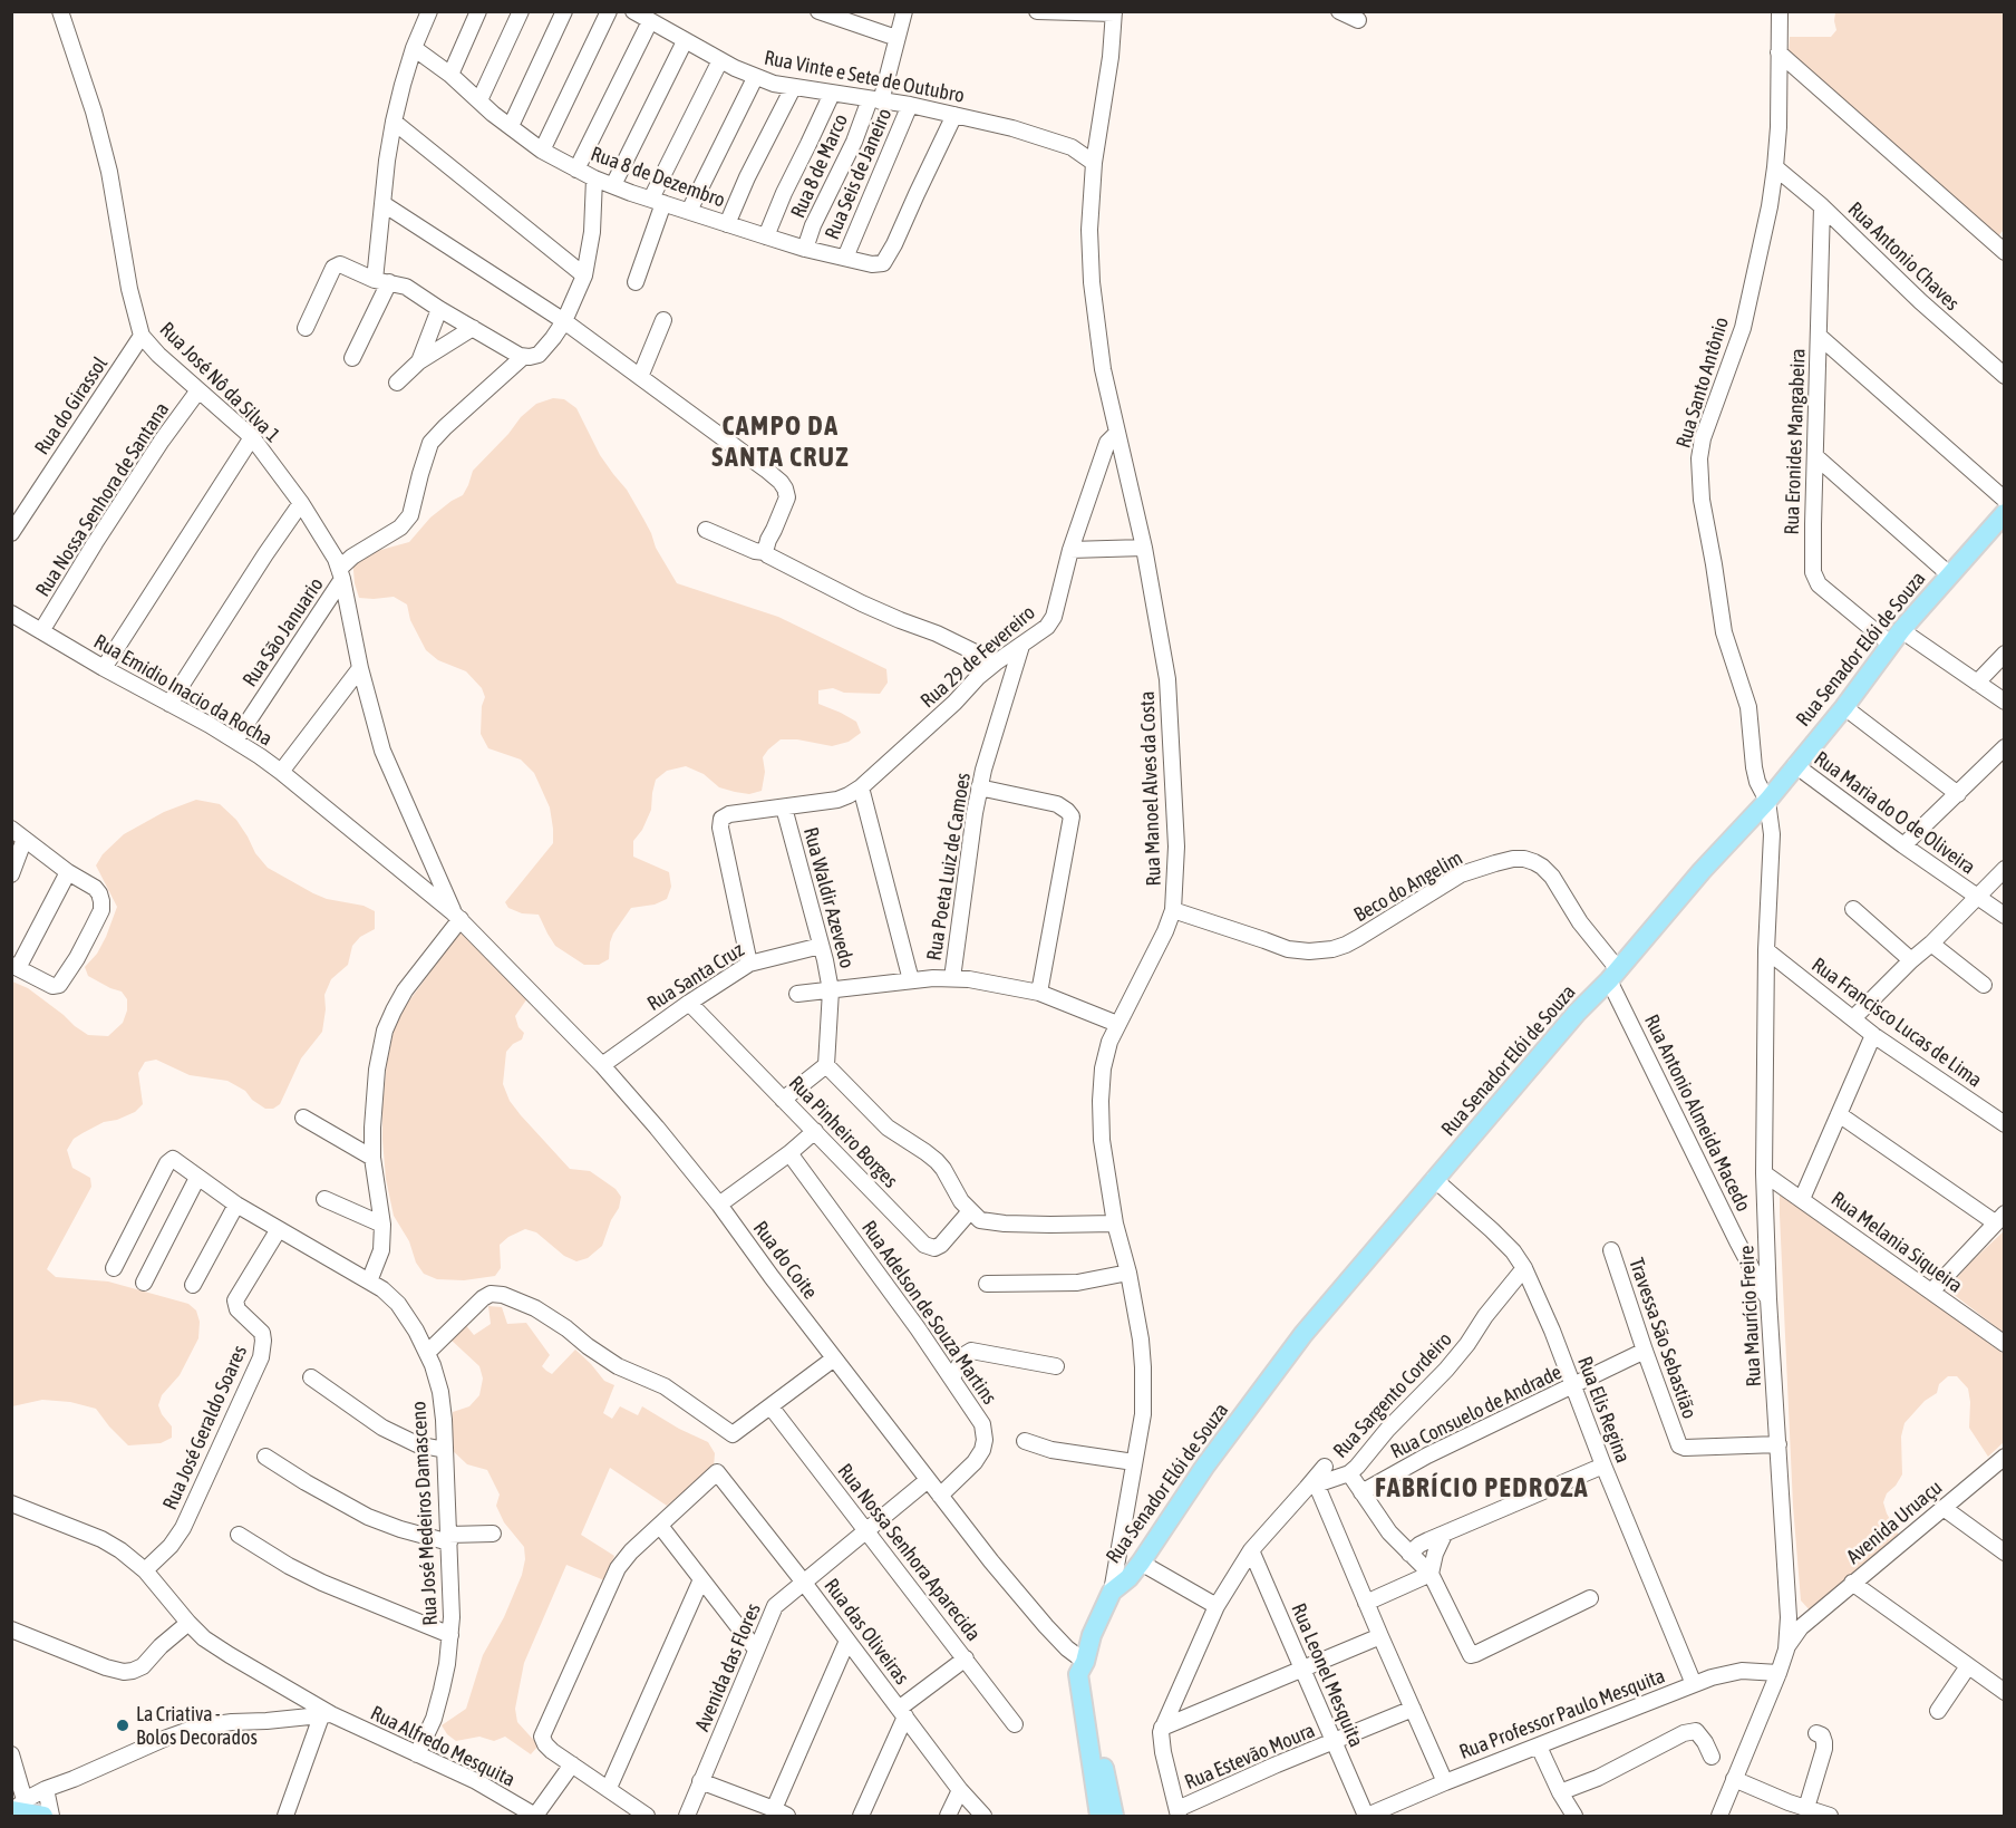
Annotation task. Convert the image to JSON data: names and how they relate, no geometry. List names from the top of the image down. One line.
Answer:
{"streets":{"main road":["Rua Senador Elói de Souza"],"street":["Rua Vinte e Sete de Outubro","Rua 8 de Marco","Rua Seis de Janeiro","Rua 8 de Dezembro","Rua Antonio Chaves","Rua José Nô da Silva 1","Rua Santo Antônio","Rua do Girassol","Rua Eronides Mangabeira","Rua Nossa Senhora de Santana","Rua São Januario","Rua 29 de Fevereiro","Rua Emidio Inacio da Rocha","Rua Manoel Alves da Costa","Rua Maria do O de Oliveira","Rua Poeta Luiz de Camoes","Beco do Angelim","Rua Waldir Azevedo","Rua Santa Cruz","Rua Francisco Lucas de Lima","Rua Antonio Almeida Macedo","Rua Pinheiro Borges","Rua Melania Siqueira","Rua do Coite","Rua Adelson de Souza Martins","Rua Maurício Freire","Travessa São Sebastião","Rua Sargento Cordeiro","Rua Elis Regina","Rua Consuelo de Andrade","Rua José Geraldo Soares","Rua José Medeiros Damasceno","Avenida Uruaçu","Rua Nossa Senhora Aparecida","Rua das Oliveiras","Avenida das Flores","Rua Leonel Mesquita","Rua Professor Paulo Mesquita","Rua Alfredo Mesquita","Rua Estevão Moura"]},"crossings":[["Rua Vinte e Sete de Outubro","Rua 8 de Marco"],["Rua Vinte e Sete de Outubro","Rua Seis de Janeiro"],["Rua Vinte e Sete de Outubro","Rua 8 de Dezembro"],["Rua Vinte e Sete de Outubro","Rua Manoel Alves da Costa"],["Rua 8 de Marco","Rua 8 de Dezembro"],["Rua Seis de Janeiro","Rua 8 de Dezembro"],["Rua 8 de Dezembro","Rua São Januario"],["Rua Antonio Chaves","Rua Santo Antônio"],["Rua Antonio Chaves","Rua Eronides Mangabeira"],["Rua José Nô da Silva 1","Rua do Girassol"],["Rua José Nô da Silva 1","Rua Nossa Senhora de Santana"],["Rua José Nô da Silva 1","Rua São Januario"],["Rua José Nô da Silva 1","Rua Emidio Inacio da Rocha"],["Rua José Nô da Silva 1","Rua do Coite"],["Rua Santo Antônio","Rua Senador Elói de Souza"],["Rua Santo Antônio","Rua Maurício Freire"],["Rua Eronides Mangabeira","Rua Senador Elói de Souza"],["Rua Nossa Senhora de Santana","Rua Emidio Inacio da Rocha"],["Rua São Januario","Rua Emidio Inacio da Rocha"],["Rua Senador Elói de Souza","Rua Manoel Alves da Costa"],["Rua Senador Elói de Souza","Rua Maria do O de Oliveira"],["Rua Senador Elói de Souza","Beco do Angelim"],["Rua Senador Elói de Souza","Rua Antonio Almeida Macedo"],["Rua Senador Elói de Souza","Rua do Coite"],["Rua Senador Elói de Souza","Rua Maurício Freire"],["Rua Senador Elói de Souza","Rua Elis Regina"],["Rua 29 de Fevereiro","Rua Manoel Alves da Costa"],["Rua 29 de Fevereiro","Rua Poeta Luiz de Camoes"],["Rua 29 de Fevereiro","Rua Waldir Azevedo"],["Rua 29 de Fevereiro","Rua Santa Cruz"],["Rua Emidio Inacio da Rocha","Rua do Coite"],["Rua Manoel Alves da Costa","Beco do Angelim"],["Beco do Angelim","Rua Antonio Almeida Macedo"],["Rua Waldir Azevedo","Rua Santa Cruz"],["Rua Santa Cruz","Rua Pinheiro Borges"],["Rua Santa Cruz","Rua do Coite"],["Rua Francisco Lucas de Lima","Rua Maurício Freire"],["Rua Antonio Almeida Macedo","Rua Maurício Freire"],["Rua Melania Siqueira","Rua Maurício Freire"],["Rua do Coite","Rua Adelson de Souza Martins"],["Rua do Coite","Avenida das Flores"],["Rua Maurício Freire","Travessa São Sebastião"],["Rua Maurício Freire","Avenida Uruaçu"],["Rua Maurício Freire","Rua Professor Paulo Mesquita"],["Travessa São Sebastião","Rua Consuelo de Andrade"],["Rua Sargento Cordeiro","Rua Elis Regina"],["Rua Sargento Cordeiro","Rua Leonel Mesquita"],["Rua Sargento Cordeiro","Rua Estevão Moura"],["Rua Elis Regina","Rua Consuelo de Andrade"],["Rua Elis Regina","Rua Professor Paulo Mesquita"],["Rua José Geraldo Soares","Rua José Medeiros Damasceno"],["Rua José Geraldo Soares","Rua Alfredo Mesquita"],["Rua José Medeiros Damasceno","Rua Alfredo Mesquita"],["Rua Nossa Senhora Aparecida","Avenida das Flores"],["Rua das Oliveiras","Avenida das Flores"],["Rua Leonel Mesquita","Rua Professor Paulo Mesquita"],["Rua Leonel Mesquita","Rua Estevão Moura"]],"districts":["CAMPO DA SANTA CRUZ","FABRÍCIO PEDROZA"],"places":["La Criativa - Bolos Decorados"]}
